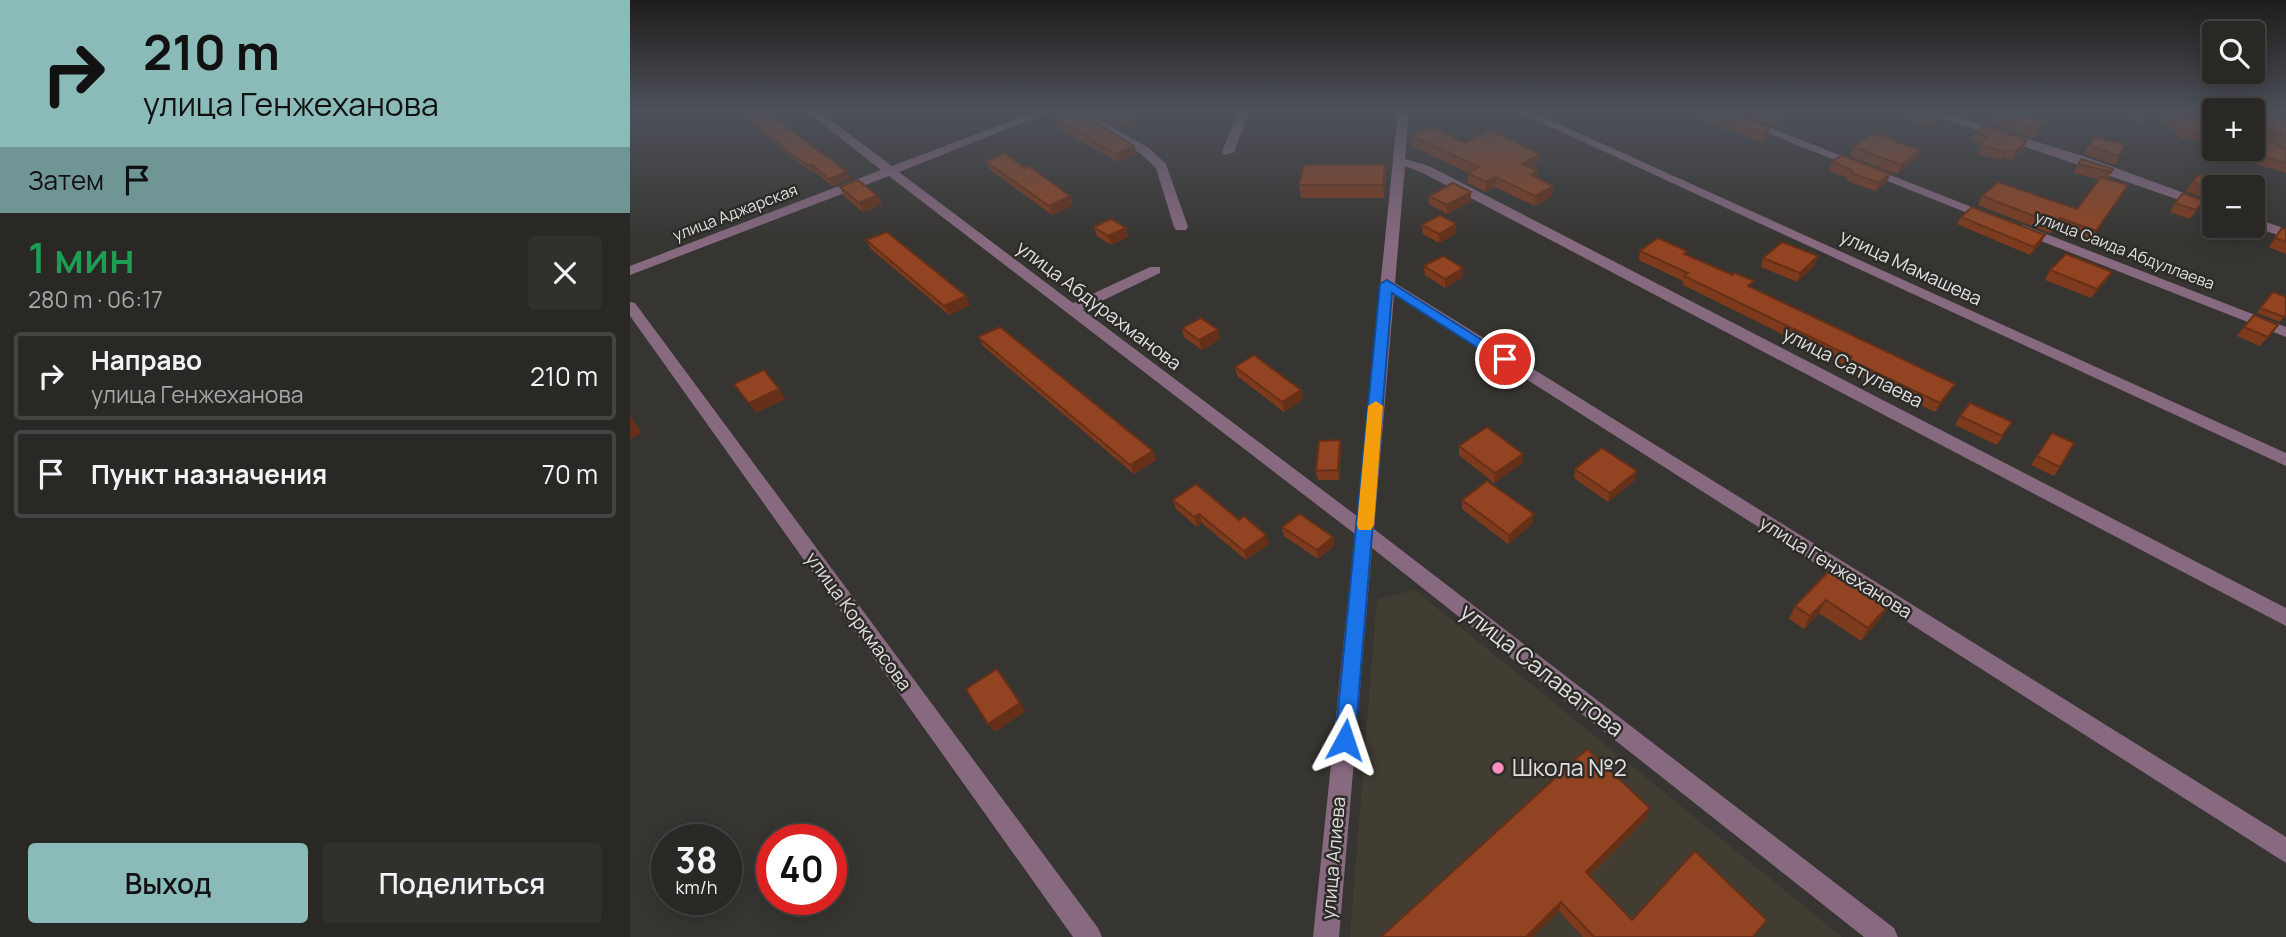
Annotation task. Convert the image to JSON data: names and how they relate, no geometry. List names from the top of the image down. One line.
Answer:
{"streets":{"street":["улица Аджарская","улица Саида Абдуллаева","улица Мамашева","улица Абдурахманова","улица Сатулаева","улица Генжеханова","улица Коркмасова","улица Салаватова","улица Алиева"]},"crossings":[["улица Аджарская","улица Абдурахманова"],["улица Абдурахманова","улица Салаватова"],["улица Абдурахманова","улица Алиева"],["улица Сатулаева","улица Алиева"],["улица Генжеханова","улица Алиева"],["улица Салаватова","улица Алиева"]],"places":["Школа №2"],"page":{"turn":["210 m","улица Генжеханова"],"map_buttons":["+","−"],"then":"Затем","heading":["1 мин","280 m · 06:17"],"list":[{"name":"Направо","note":"улица Генжеханова","value":"210 m"},{"name":"Пункт назначения","value":"70 m"}],"speed":"38 km/h","limit":"40","buttons":["Выход","Поделиться"]}}
